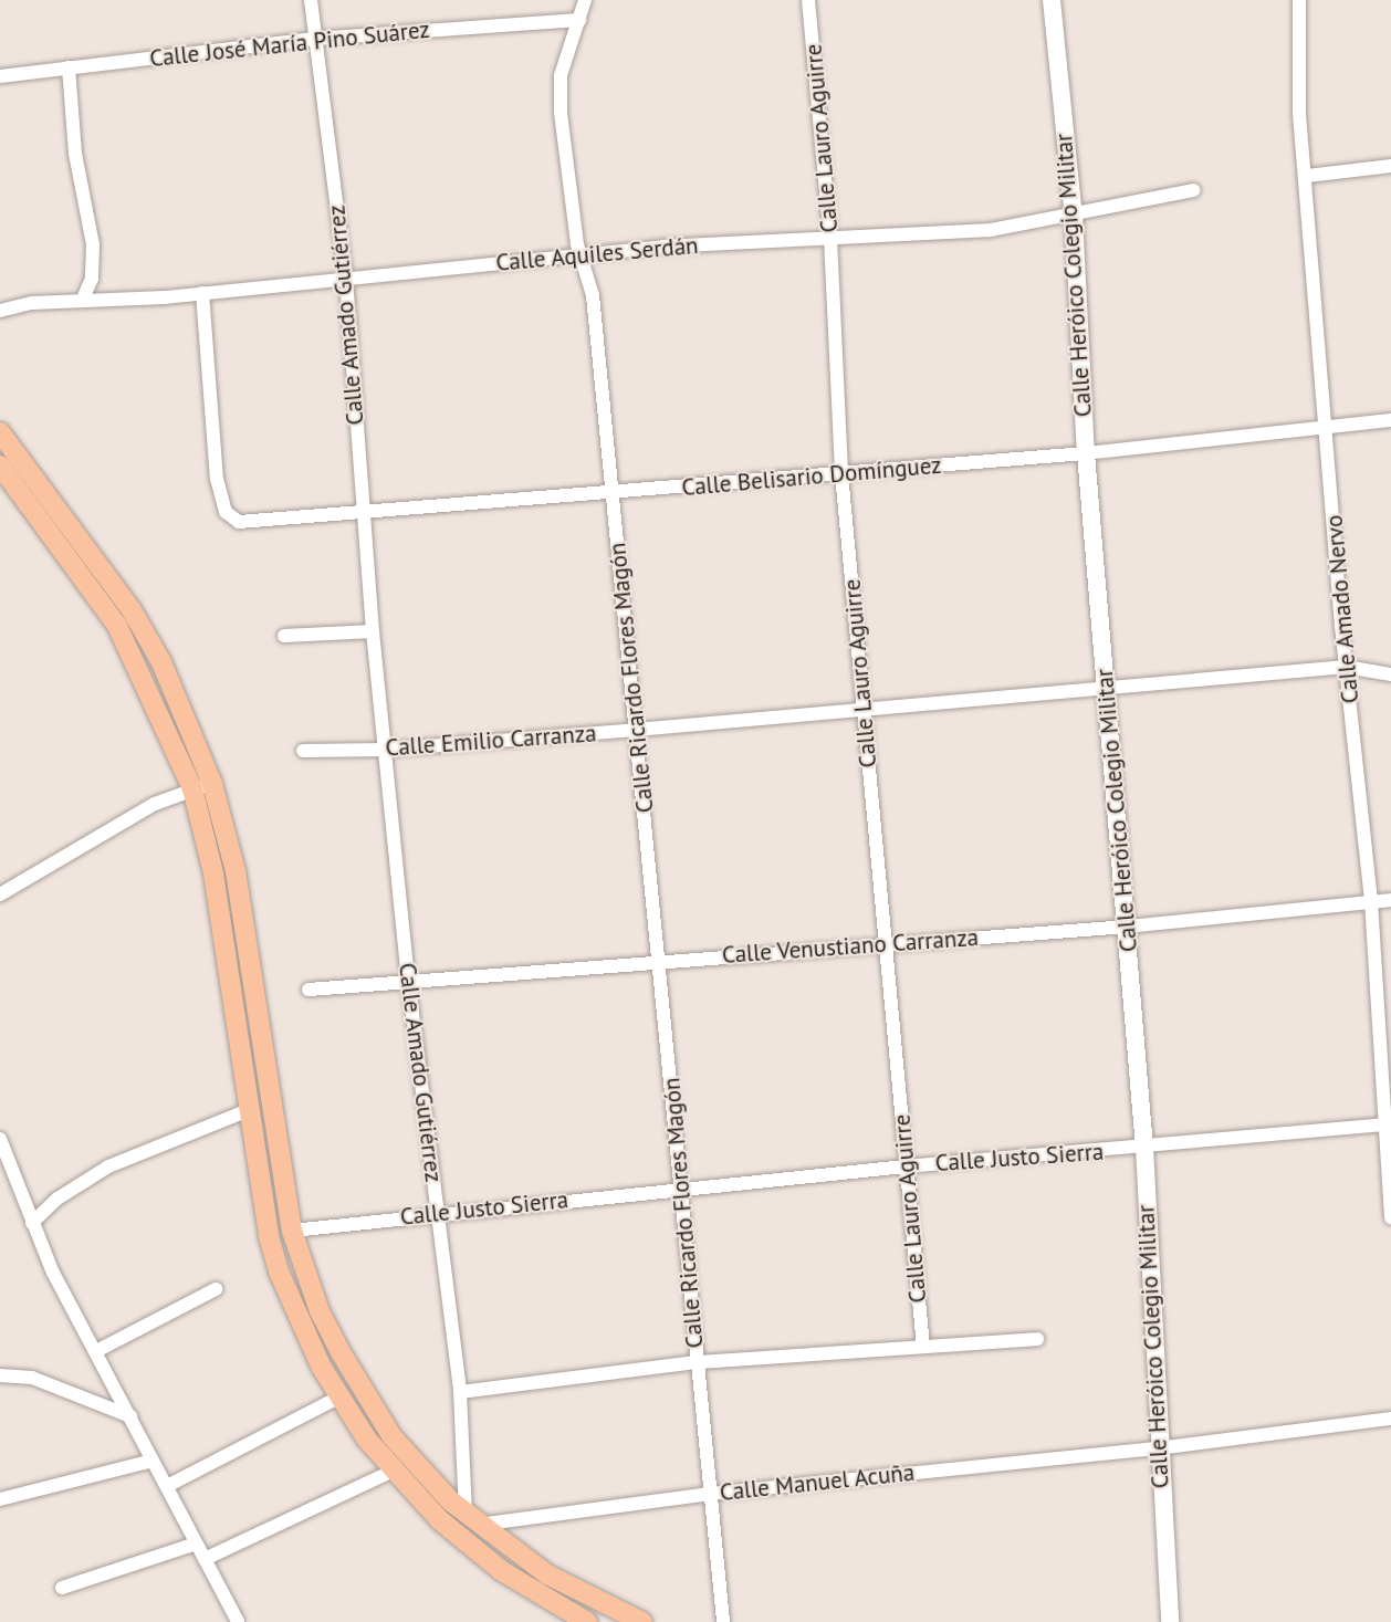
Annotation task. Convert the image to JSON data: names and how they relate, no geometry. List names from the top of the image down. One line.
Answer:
{"streets":{"main road":["Calle Heróico Colegio Militar"],"street":["Calle José María Pino Suárez","Calle Lauro Aguirre","Calle Aquiles Serdán","Calle Amado Gutiérrez","Calle Belisario Domínguez","Calle Amado Nervo","Calle Ricardo Flores Magón","Calle Emilio Carranza","Calle Venustiano Carranza","Calle Justo Sierra","Calle Manuel Acuña"]},"crossings":[["Calle José María Pino Suárez","Calle Amado Gutiérrez"],["Calle José María Pino Suárez","Calle Ricardo Flores Magón"],["Calle Lauro Aguirre","Calle Aquiles Serdán"],["Calle Lauro Aguirre","Calle Belisario Domínguez"],["Calle Lauro Aguirre","Calle Ricardo Flores Magón"],["Calle Lauro Aguirre","Calle Emilio Carranza"],["Calle Lauro Aguirre","Calle Venustiano Carranza"],["Calle Lauro Aguirre","Calle Justo Sierra"],["Calle Aquiles Serdán","Calle Heróico Colegio Militar"],["Calle Aquiles Serdán","Calle Amado Gutiérrez"],["Calle Aquiles Serdán","Calle Belisario Domínguez"],["Calle Aquiles Serdán","Calle Ricardo Flores Magón"],["Calle Heróico Colegio Militar","Calle Belisario Domínguez"],["Calle Heróico Colegio Militar","Calle Emilio Carranza"],["Calle Heróico Colegio Militar","Calle Venustiano Carranza"],["Calle Heróico Colegio Militar","Calle Justo Sierra"],["Calle Heróico Colegio Militar","Calle Manuel Acuña"],["Calle Amado Gutiérrez","Calle Belisario Domínguez"],["Calle Amado Gutiérrez","Calle Ricardo Flores Magón"],["Calle Amado Gutiérrez","Calle Emilio Carranza"],["Calle Amado Gutiérrez","Calle Venustiano Carranza"],["Calle Amado Gutiérrez","Calle Justo Sierra"],["Calle Amado Gutiérrez","Calle Manuel Acuña"],["Calle Belisario Domínguez","Calle Amado Nervo"],["Calle Belisario Domínguez","Calle Ricardo Flores Magón"],["Calle Amado Nervo","Calle Emilio Carranza"],["Calle Amado Nervo","Calle Venustiano Carranza"],["Calle Amado Nervo","Calle Justo Sierra"],["Calle Ricardo Flores Magón","Calle Emilio Carranza"],["Calle Ricardo Flores Magón","Calle Venustiano Carranza"],["Calle Ricardo Flores Magón","Calle Justo Sierra"],["Calle Ricardo Flores Magón","Calle Manuel Acuña"]]}
